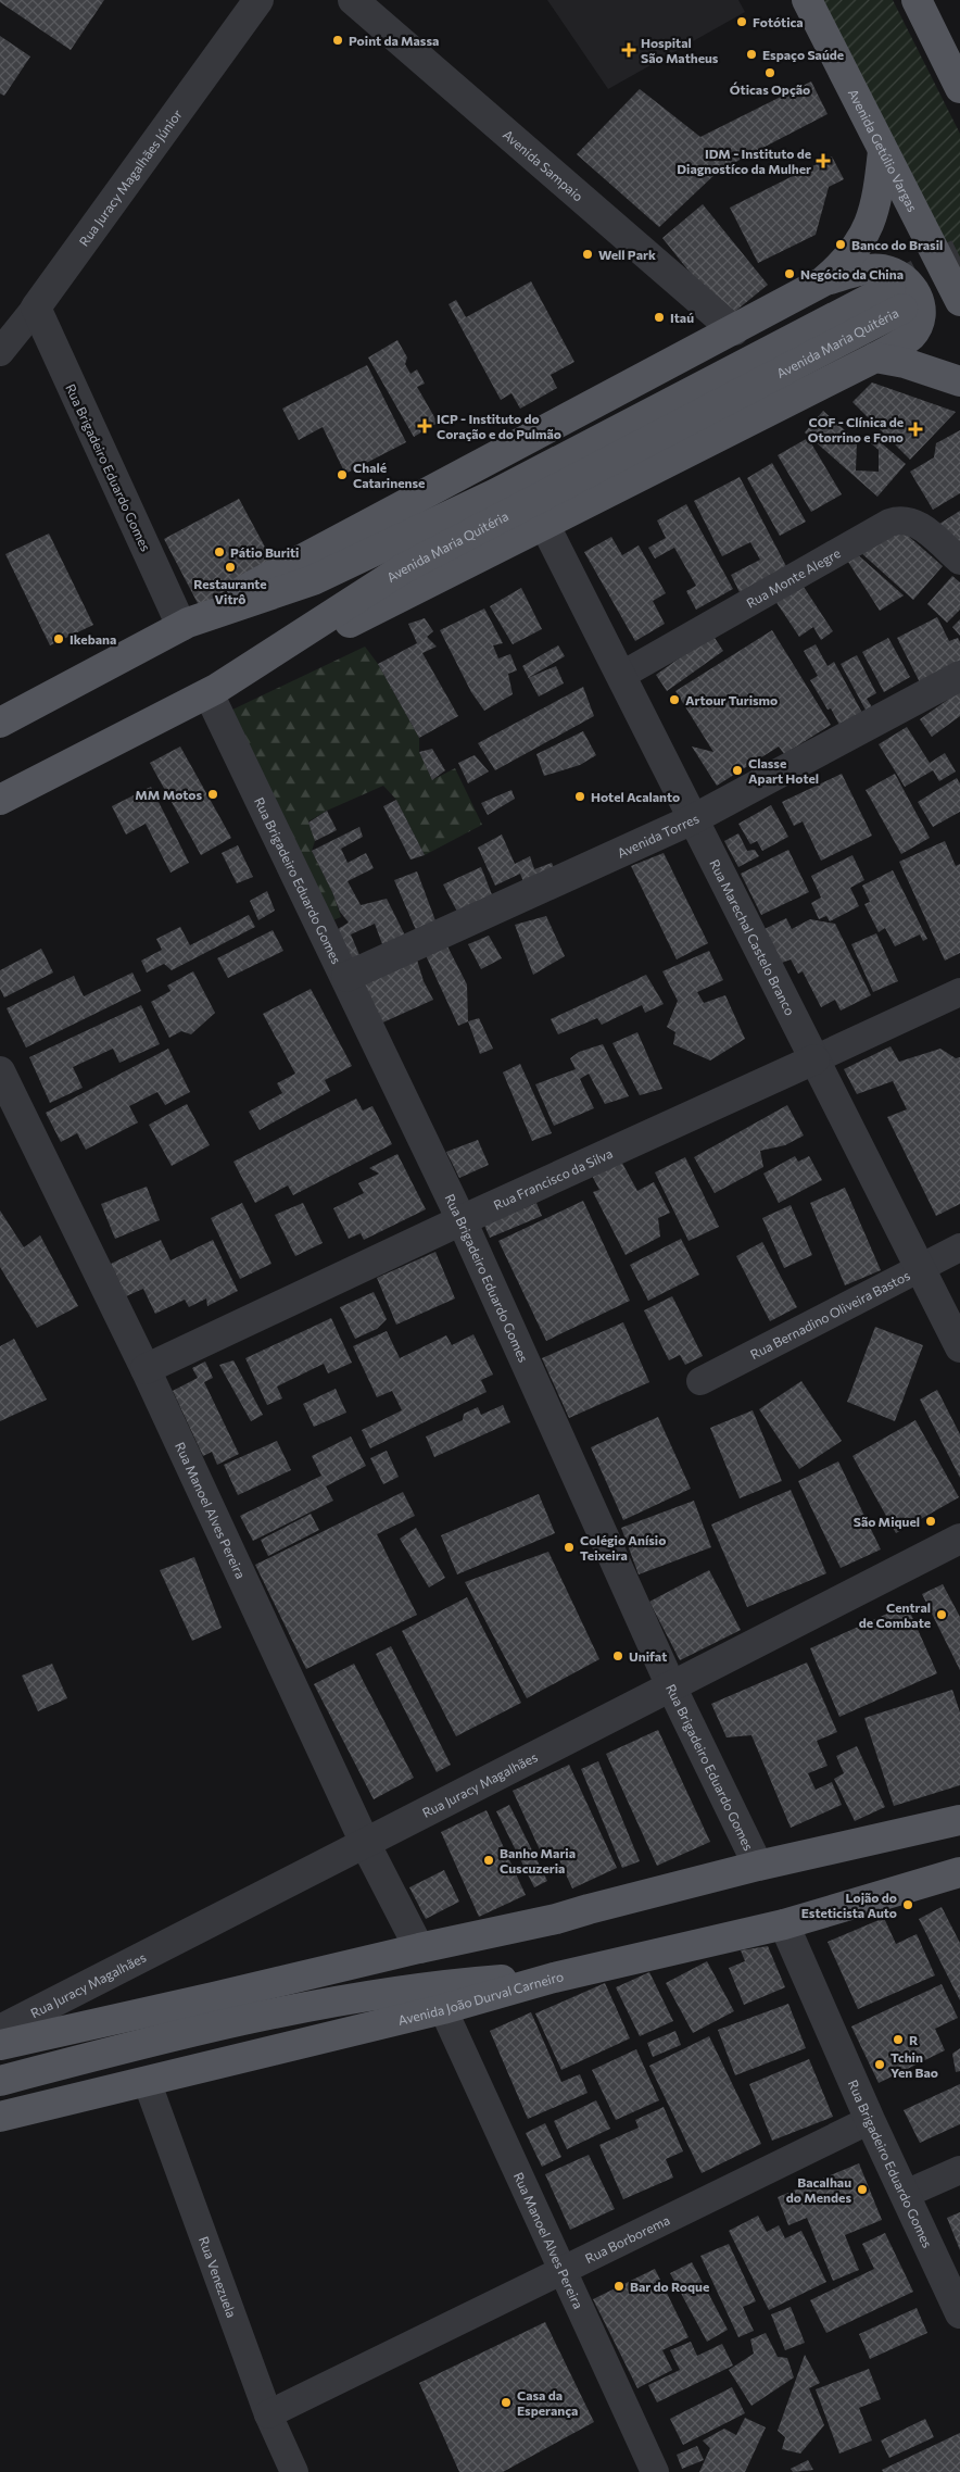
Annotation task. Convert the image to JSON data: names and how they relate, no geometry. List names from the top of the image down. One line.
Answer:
{"streets":{"main road":["Avenida Getúlio Vargas","Avenida Maria Quitéria","Avenida João Durval Carneiro"],"street":["Avenida Sampaio","Rua Juracy Magalhães Júnior","Rua Brigadeiro Eduardo Gomes","Rua Monte Alegre","Avenida Torres","Rua Marechal Castelo Branco","Rua Francisco da Silva","Rua Bernadino Oliveira Bastos","Rua Manoel Alves Pereira","Rua Juracy Magalhães","Rua Borborema","Rua Venezuela"]},"crossings":[["Rua Juracy Magalhães Júnior","Rua Brigadeiro Eduardo Gomes"],["Avenida Maria Quitéria","Rua Brigadeiro Eduardo Gomes"],["Rua Brigadeiro Eduardo Gomes","Avenida Torres"],["Rua Brigadeiro Eduardo Gomes","Rua Francisco da Silva"],["Rua Brigadeiro Eduardo Gomes","Rua Juracy Magalhães"],["Rua Brigadeiro Eduardo Gomes","Avenida João Durval Carneiro"],["Rua Brigadeiro Eduardo Gomes","Rua Borborema"],["Rua Monte Alegre","Rua Marechal Castelo Branco"],["Avenida Torres","Rua Marechal Castelo Branco"],["Rua Marechal Castelo Branco","Rua Francisco da Silva"],["Rua Marechal Castelo Branco","Rua Bernadino Oliveira Bastos"],["Rua Francisco da Silva","Rua Manoel Alves Pereira"],["Rua Manoel Alves Pereira","Rua Juracy Magalhães"],["Rua Manoel Alves Pereira","Avenida João Durval Carneiro"],["Rua Manoel Alves Pereira","Rua Borborema"],["Avenida João Durval Carneiro","Rua Venezuela"],["Rua Borborema","Rua Venezuela"]],"places":{"other":["Fotótica","Point da Massa","Espaço Saúde","Óticas Opção","Banco do Brasil","Well Park","Negócio da China","Itaú","Chalé Catarinense","Pátio Buriti","Restaurante Vitrô","Ikebana","Artour Turismo","Classe Apart Hotel","MM Motos","Hotel Acalanto","São Miquel","Colégio Anísio Teixeira","Central de Combate","Unifat","Banho Maria Cuscuzeria","Lojão do Esteticista Auto","R","Tchin Yen Bao","Bacalhau do Mendes","Bar do Roque","Casa da Esperança"],"health":["Hospital São Matheus","IDM - Instituto de Diagnostíco da Mulher","ICP - Instituto do Coração e do Pulmão","COF - Clínica de Otorrino e Fono"]}}
